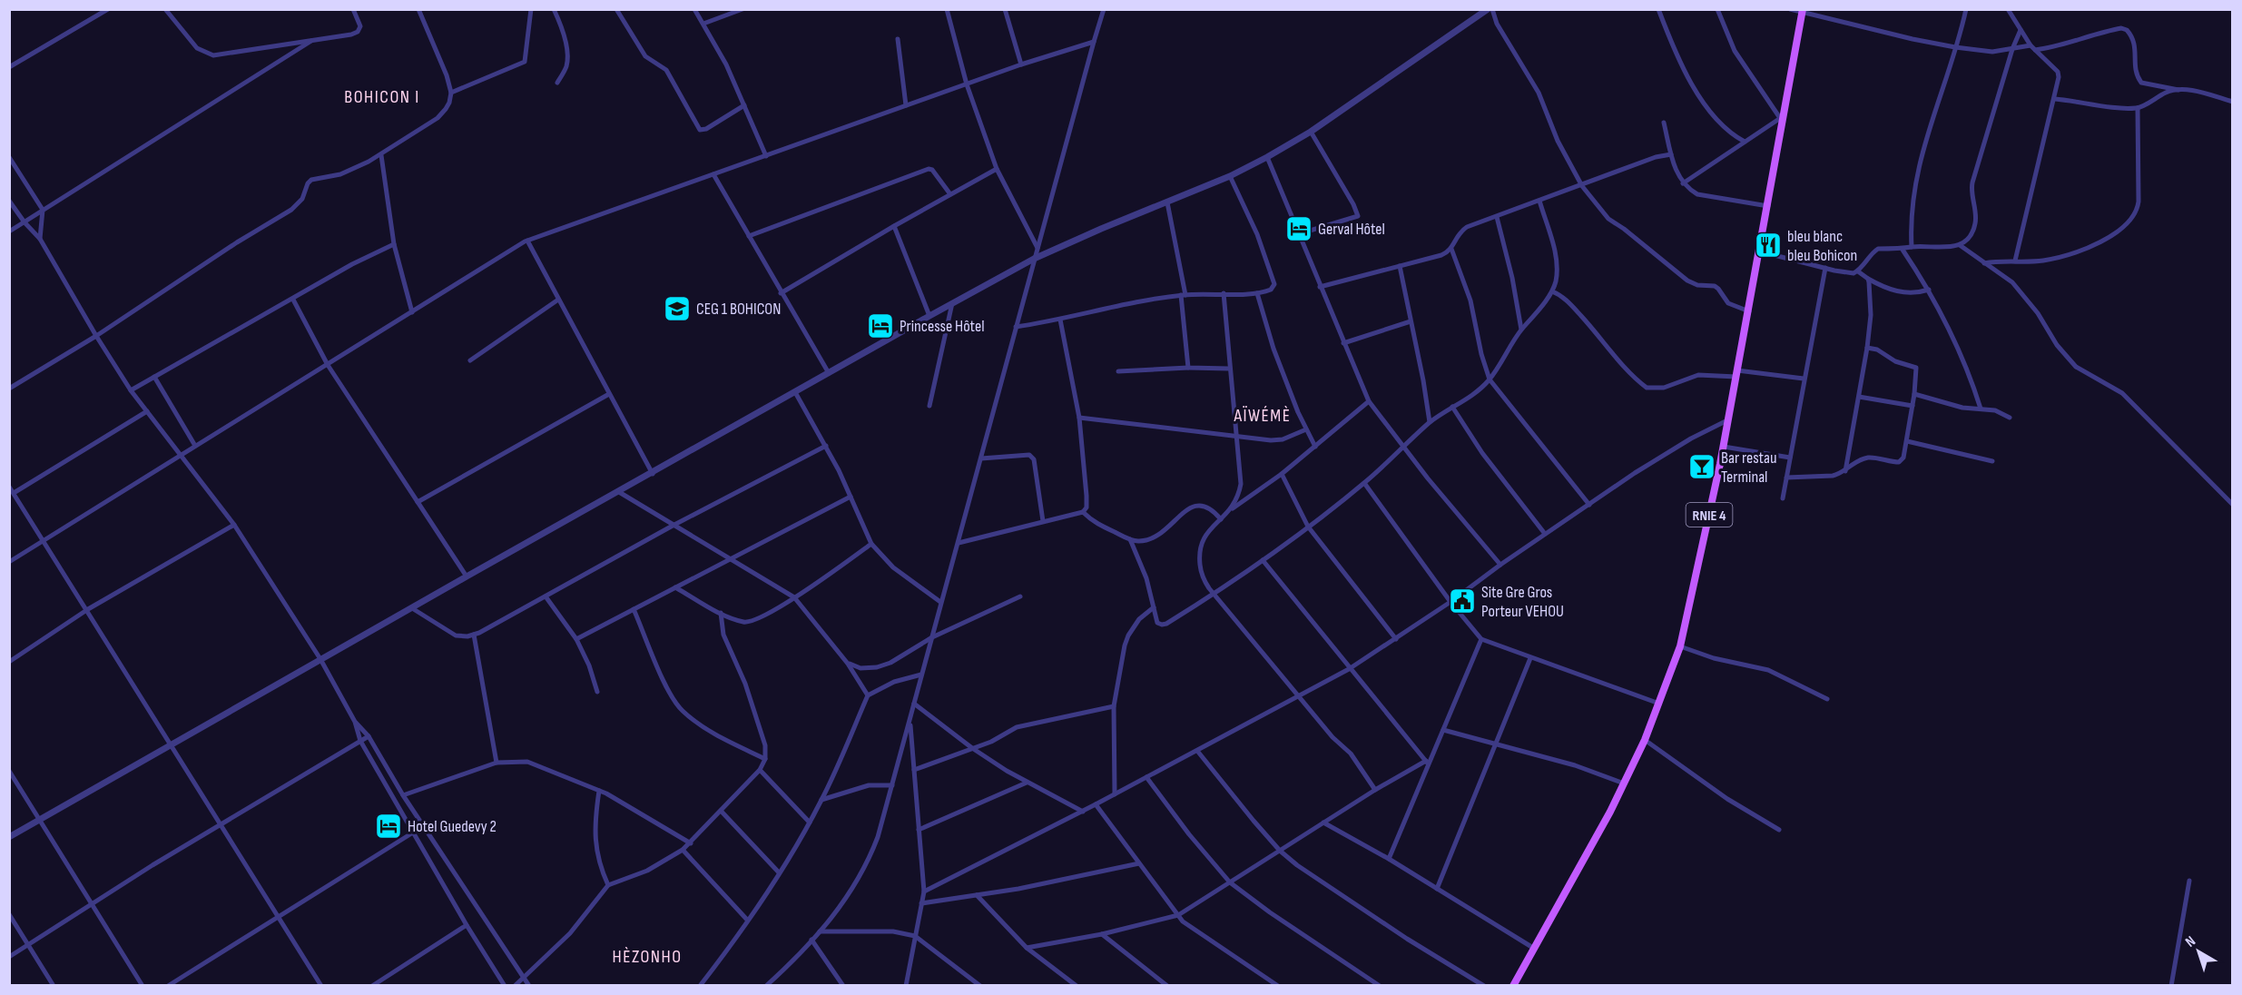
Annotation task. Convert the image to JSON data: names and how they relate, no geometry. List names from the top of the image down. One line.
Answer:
{"streets":{"main road":["RNIE 4"]},"districts":["BOHICON I","AÏWÉMÈ","HÈZONHO"],"places":{"hotel":["Gerval Hôtel","Princesse Hôtel","Hotel Guedevy 2"],"restaurant":["bleu blanc bleu Bohicon"],"school or university":["CEG 1 BOHICON"],"bar":["Bar restau Terminal"],"public building":["Site Gre Gros Porteur VEHOU"]},"north":"top left"}
